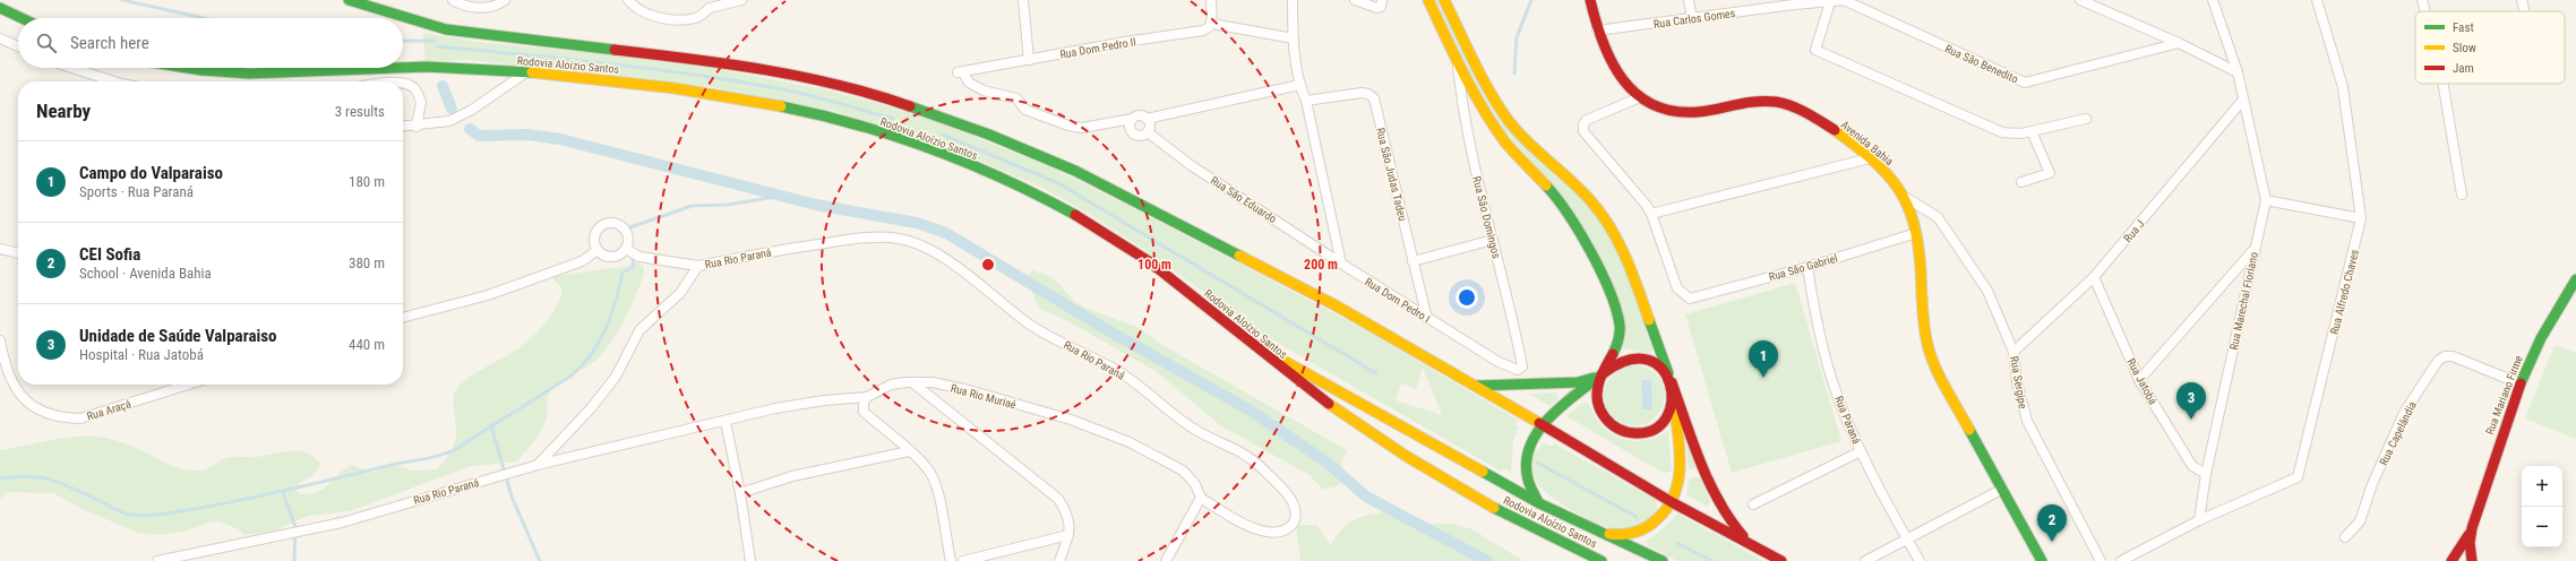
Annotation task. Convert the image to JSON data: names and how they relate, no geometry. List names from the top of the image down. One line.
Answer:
{"streets":{"main road":["Rodovia Aloízio Santos","Avenida Bahia","Rua Mariano Firme"],"street":["Rua Carlos Gomes","Rua Dom Pedro II","Rua São Benedito","Rua São Judas Tadeu","Rua São Eduardo","Rua São Domingos","Rua J","Rua Rio Paraná","Rua São Gabriel","Rua Alfredo Chaves","Rua Dom Pedro I","Rua Marechal Floriano","Rua Jatobá","Rua Sergipe","Rua Rio Muriaé","Rua Araçá","Rua Paraná","Rua Capelândia"]},"crossings":[["Rua Carlos Gomes","Rua São Benedito"],["Rua Carlos Gomes","Avenida Bahia"],["Rua Dom Pedro II","Rua São Eduardo"],["Avenida Bahia","Rua São Gabriel"],["Avenida Bahia","Rua Sergipe"],["Rua São Judas Tadeu","Rua Dom Pedro I"],["Rua São Eduardo","Rua Dom Pedro I"],["Rua São Domingos","Rua Dom Pedro I"],["Rua J","Rua Marechal Floriano"],["Rua J","Rua Jatobá"],["Rua J","Rua Sergipe"],["Rua Rio Paraná","Rua Rio Muriaé"],["Rua São Gabriel","Rua Paraná"],["Rua Alfredo Chaves","Rua Marechal Floriano"],["Rua Marechal Floriano","Rua Jatobá"],["Rua Mariano Firme","Rua Capelândia"]],"legend":["Fast","Slow","Jam"],"page":{"search":"Search here","heading":["Nearby","3 results"],"list":[{"mark":"1","name":"Campo do Valparaiso","note":"Sports · Rua Paraná","value":"180 m"},{"mark":"2","name":"CEI Sofia","note":"School · Avenida Bahia","value":"380 m"},{"mark":"3","name":"Unidade de Saúde Valparaiso","note":"Hospital · Rua Jatobá","value":"440 m"}],"pins":["1","3","2"],"map_buttons":["+","−"]},"rings":["100 m","200 m"]}
